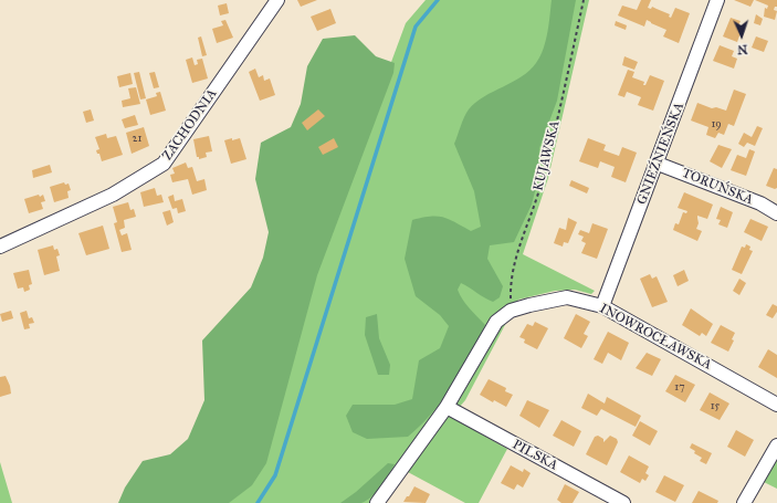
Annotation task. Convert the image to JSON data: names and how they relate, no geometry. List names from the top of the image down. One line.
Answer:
{"streets":{"street":["ZACHODNIA","GNIEŹNIEŃSKA","TORUŃSKA","INOWROCŁAWSKA","PILSKA"],"path":["KUJAWSKA"]},"crossings":[["GNIEŹNIEŃSKA","TORUŃSKA"],["GNIEŹNIEŃSKA","INOWROCŁAWSKA"],["KUJAWSKA","INOWROCŁAWSKA"],["INOWROCŁAWSKA","PILSKA"]],"house_numbers":["19","21","17","15"],"north":"bottom"}
